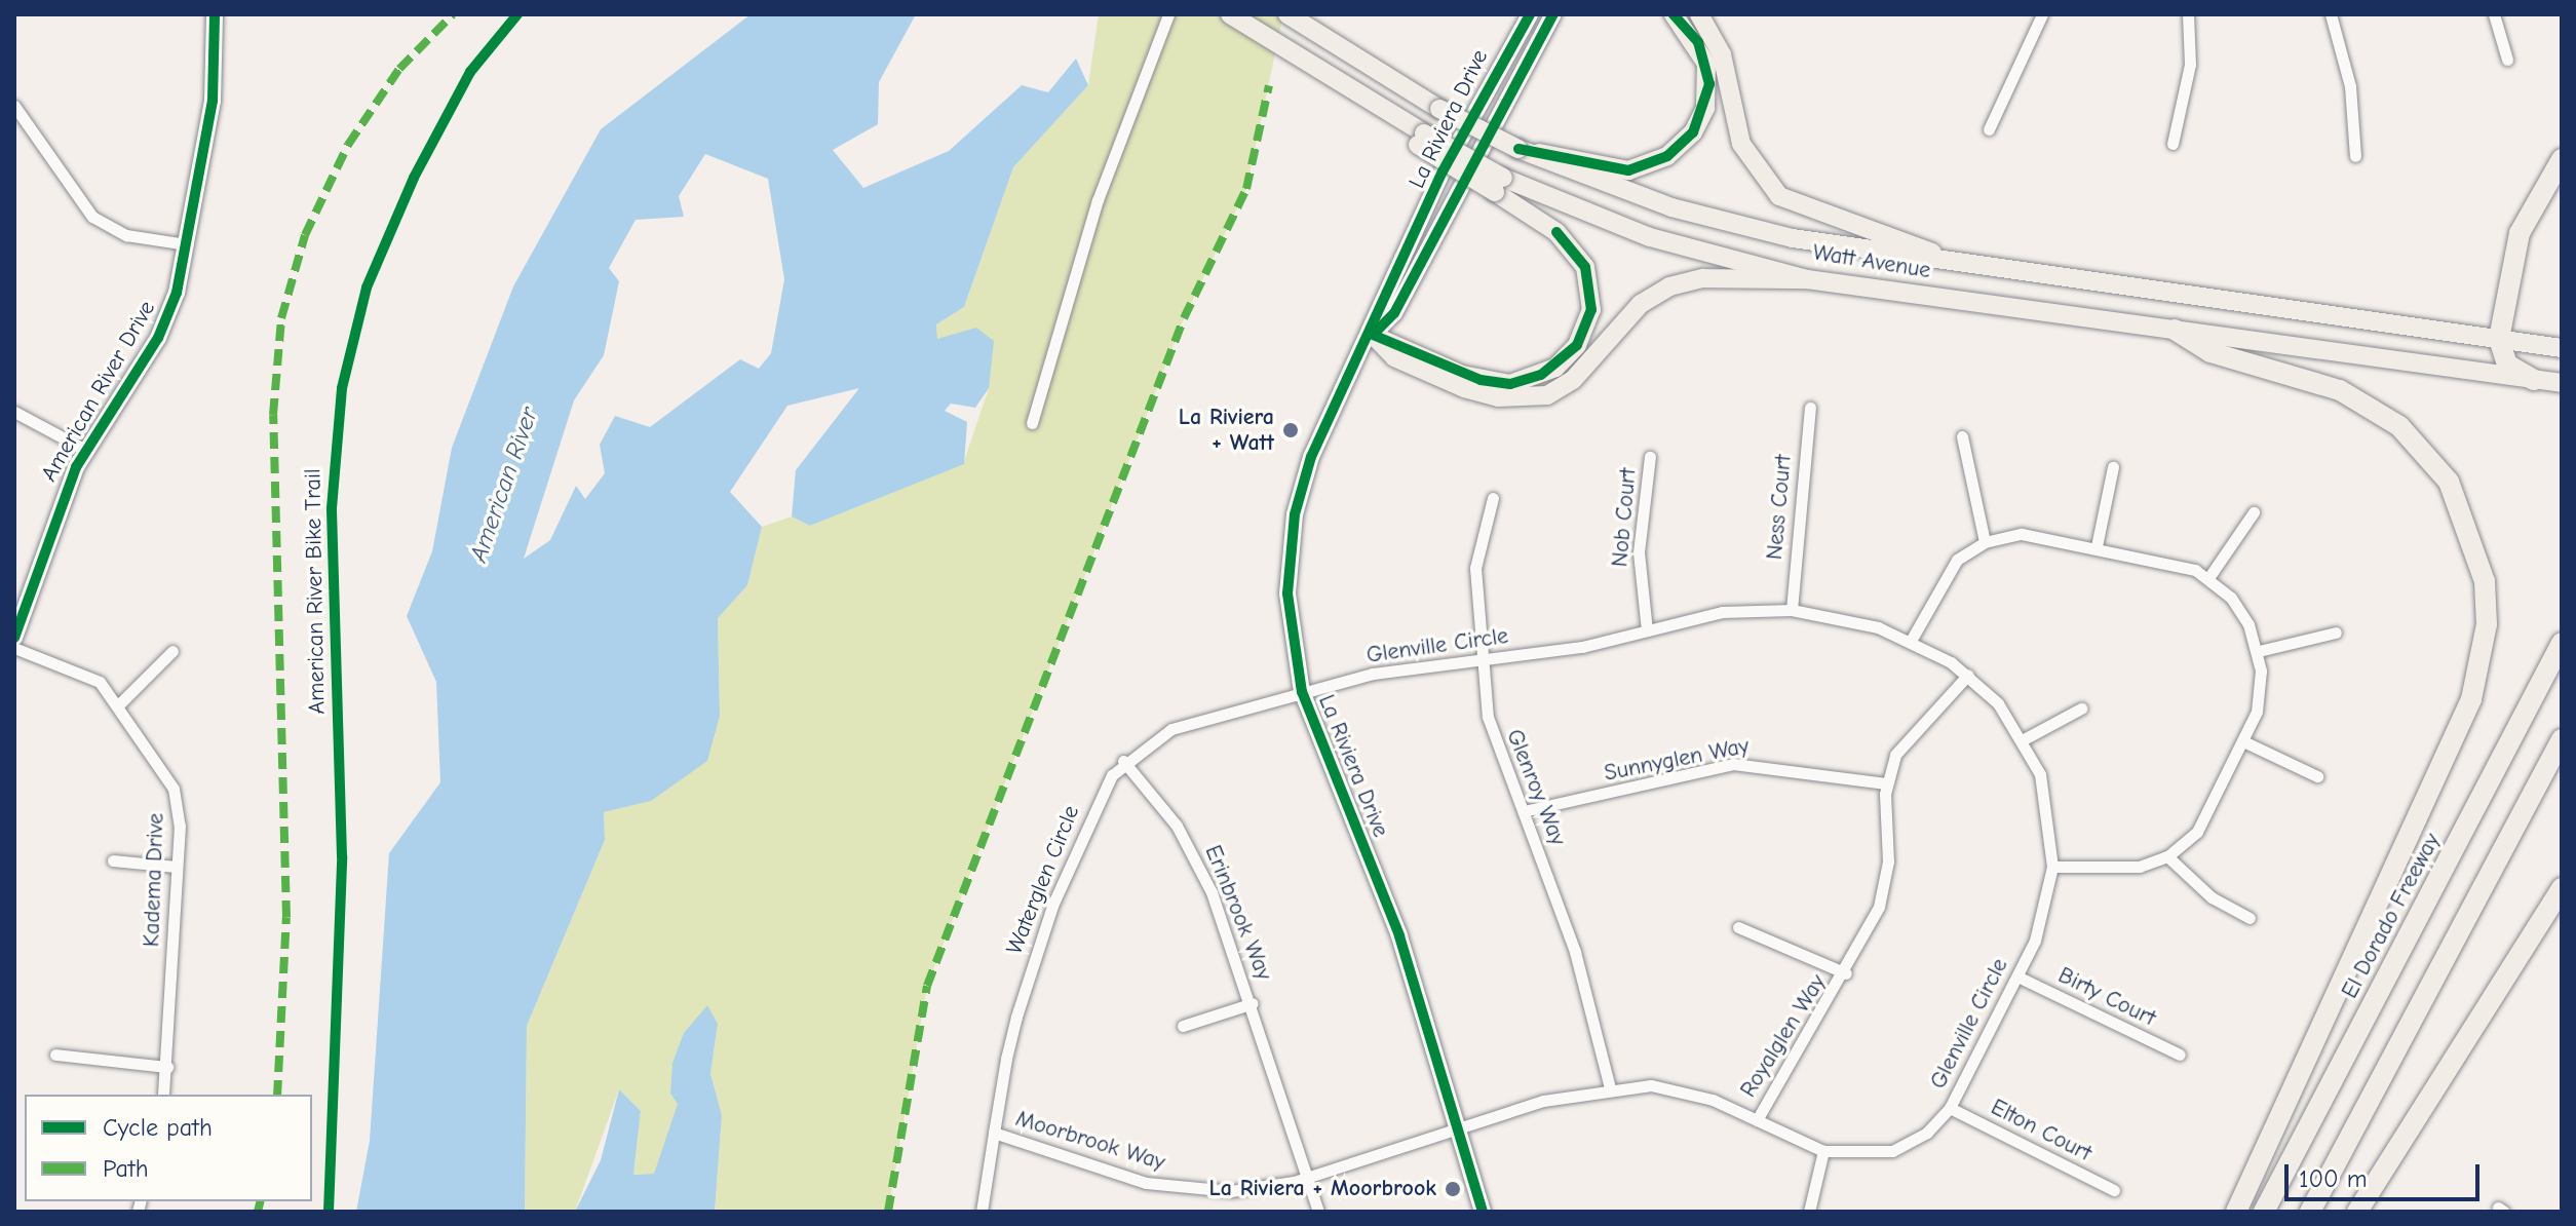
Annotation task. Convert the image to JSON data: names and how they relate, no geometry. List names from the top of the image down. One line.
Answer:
{"streets":{"highway":["El Dorado Freeway"],"main road":["Watt Avenue"],"street":["La Riviera Drive","American River Drive","Ness Court","Nob Court","Glenville Circle","Sunnyglen Way","Glenroy Way","Kadema Drive","Waterglen Circle","Erinbrook Way","Birty Court","Royalglen Way","Elton Court","Moorbrook Way"],"cycle path":["American River Bike Trail"]},"crossings":[["La Riviera Drive","Glenville Circle"],["La Riviera Drive","Waterglen Circle"],["La Riviera Drive","Moorbrook Way"],["Ness Court","Glenville Circle"],["Nob Court","Glenville Circle"],["Glenville Circle","Glenroy Way"],["Glenville Circle","Waterglen Circle"],["Glenville Circle","Birty Court"],["Glenville Circle","Royalglen Way"],["Glenville Circle","Elton Court"],["Glenville Circle","Moorbrook Way"],["Sunnyglen Way","Glenroy Way"],["Sunnyglen Way","Royalglen Way"],["Waterglen Circle","Erinbrook Way"],["Waterglen Circle","Moorbrook Way"],["Erinbrook Way","Moorbrook Way"]],"water":["American River"],"places":["La Riviera + Watt","La Riviera + Moorbrook"],"legend":["Cycle path","Path"],"scale_bar":"100 m"}
